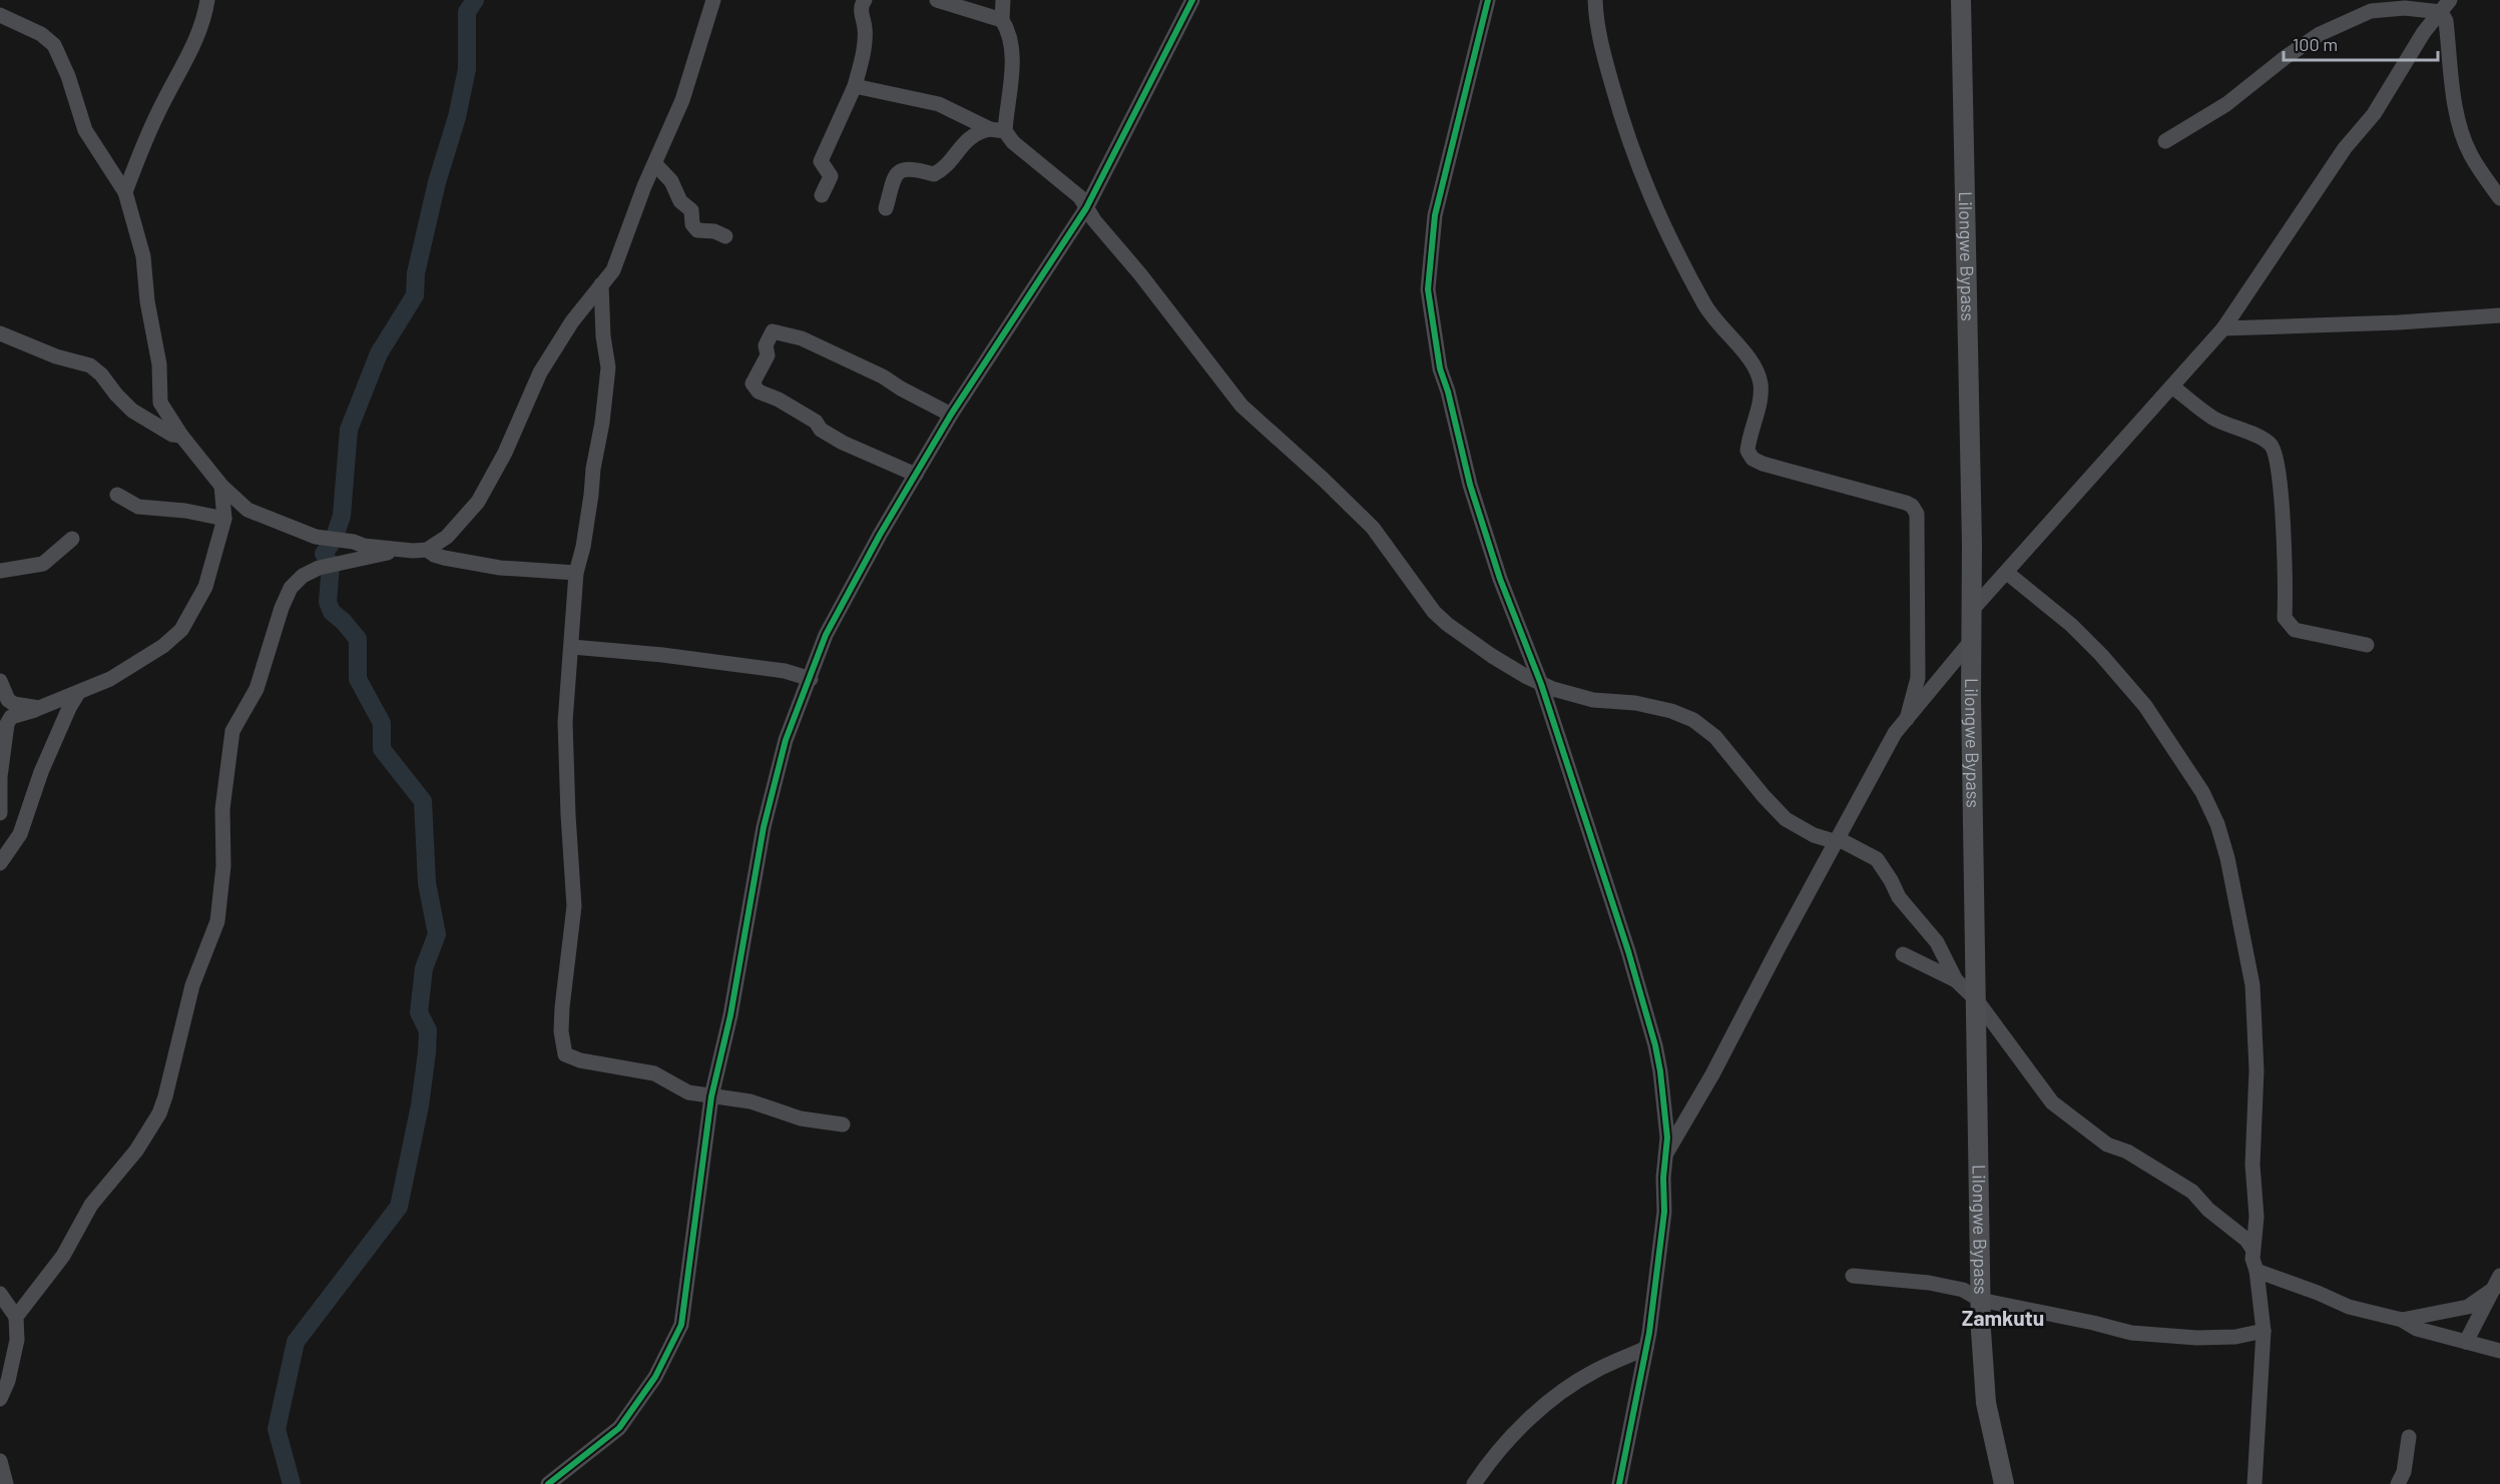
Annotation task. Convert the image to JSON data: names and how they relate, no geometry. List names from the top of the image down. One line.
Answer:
{"streets":{"main road":["Lilongwe Bypass"]},"districts":["Zamkutu"],"scale_bar":"100 m"}
